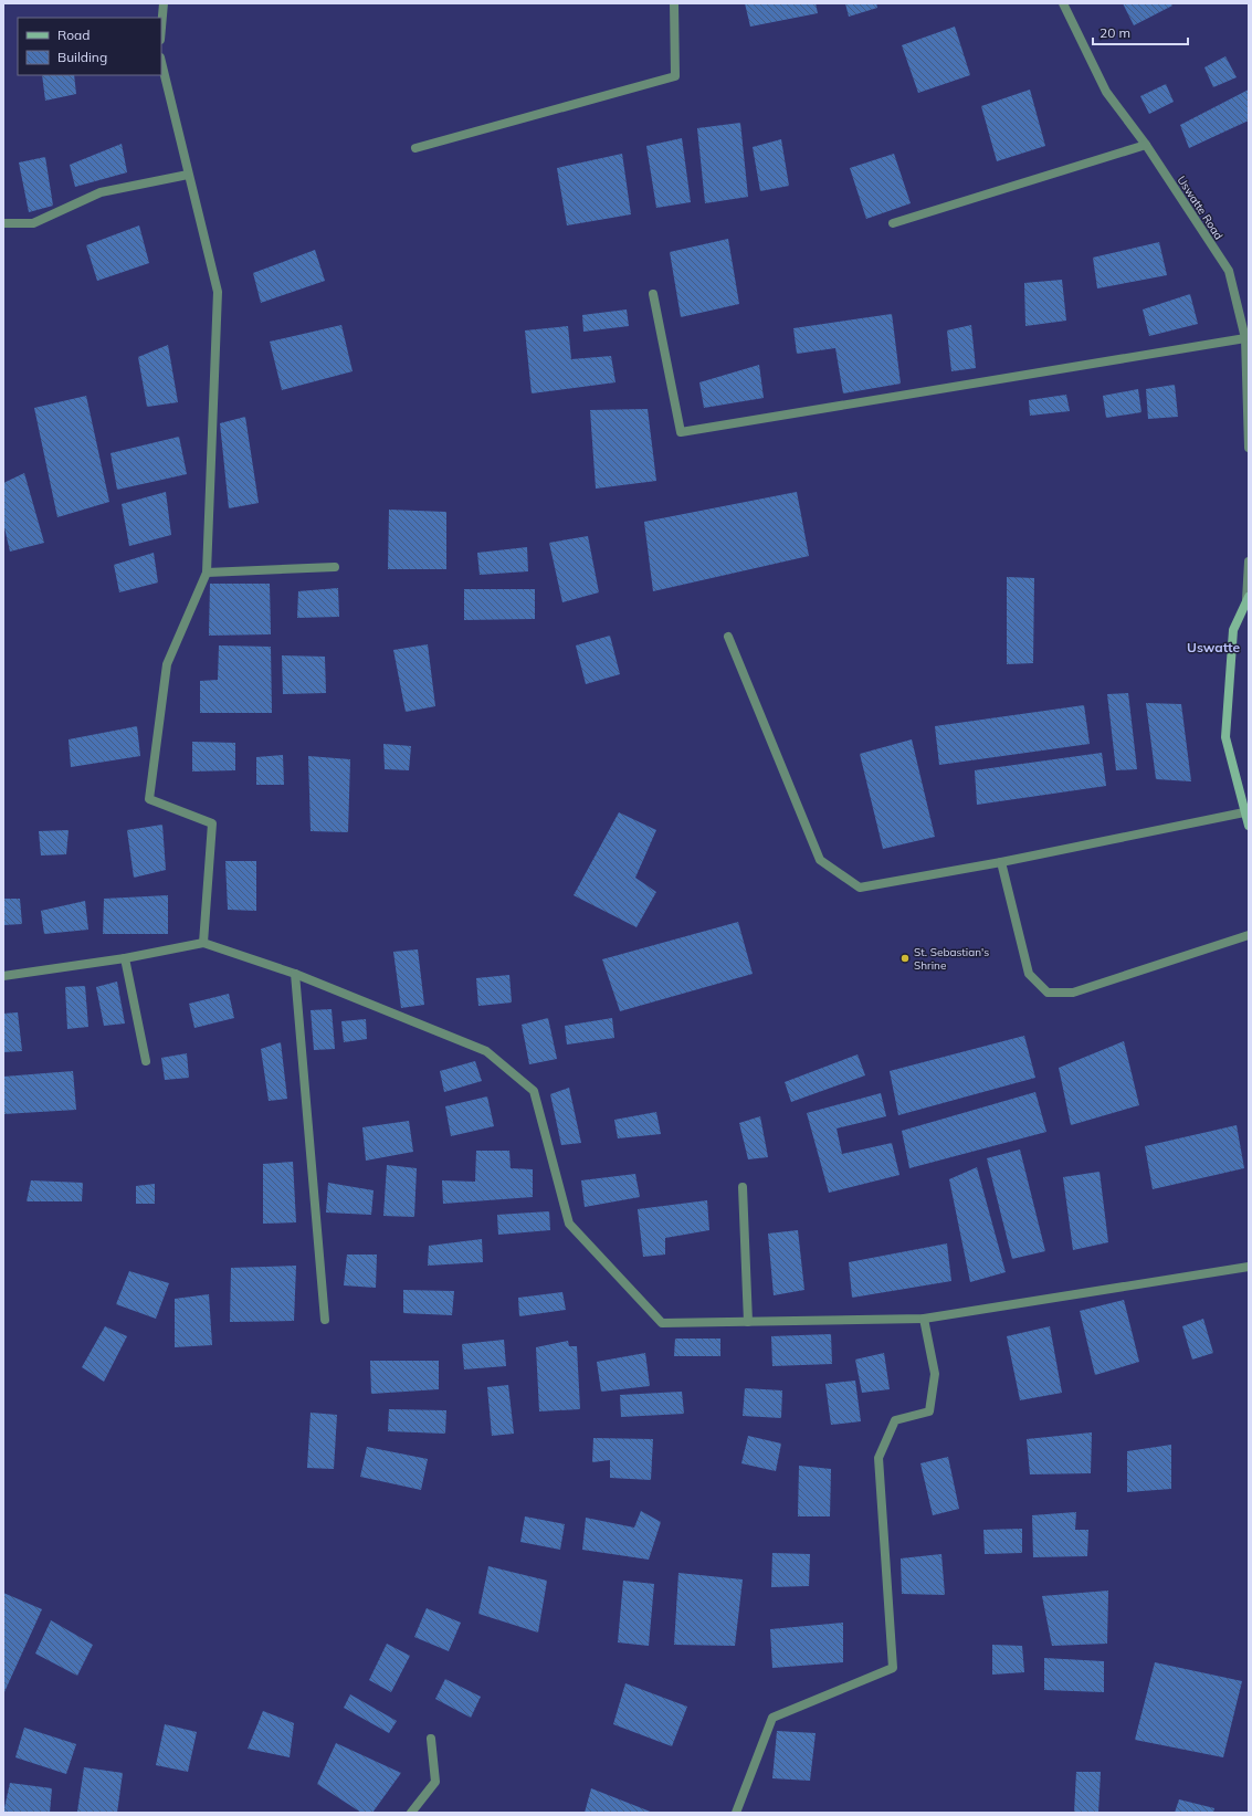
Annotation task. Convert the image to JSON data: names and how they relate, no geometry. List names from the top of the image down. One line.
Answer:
{"streets":{"street":["Uswatte Road"]},"districts":["Uswatte"],"places":["St. Sebastian's Shrine"],"legend":["Road","Building"],"scale_bar":"20 m"}
